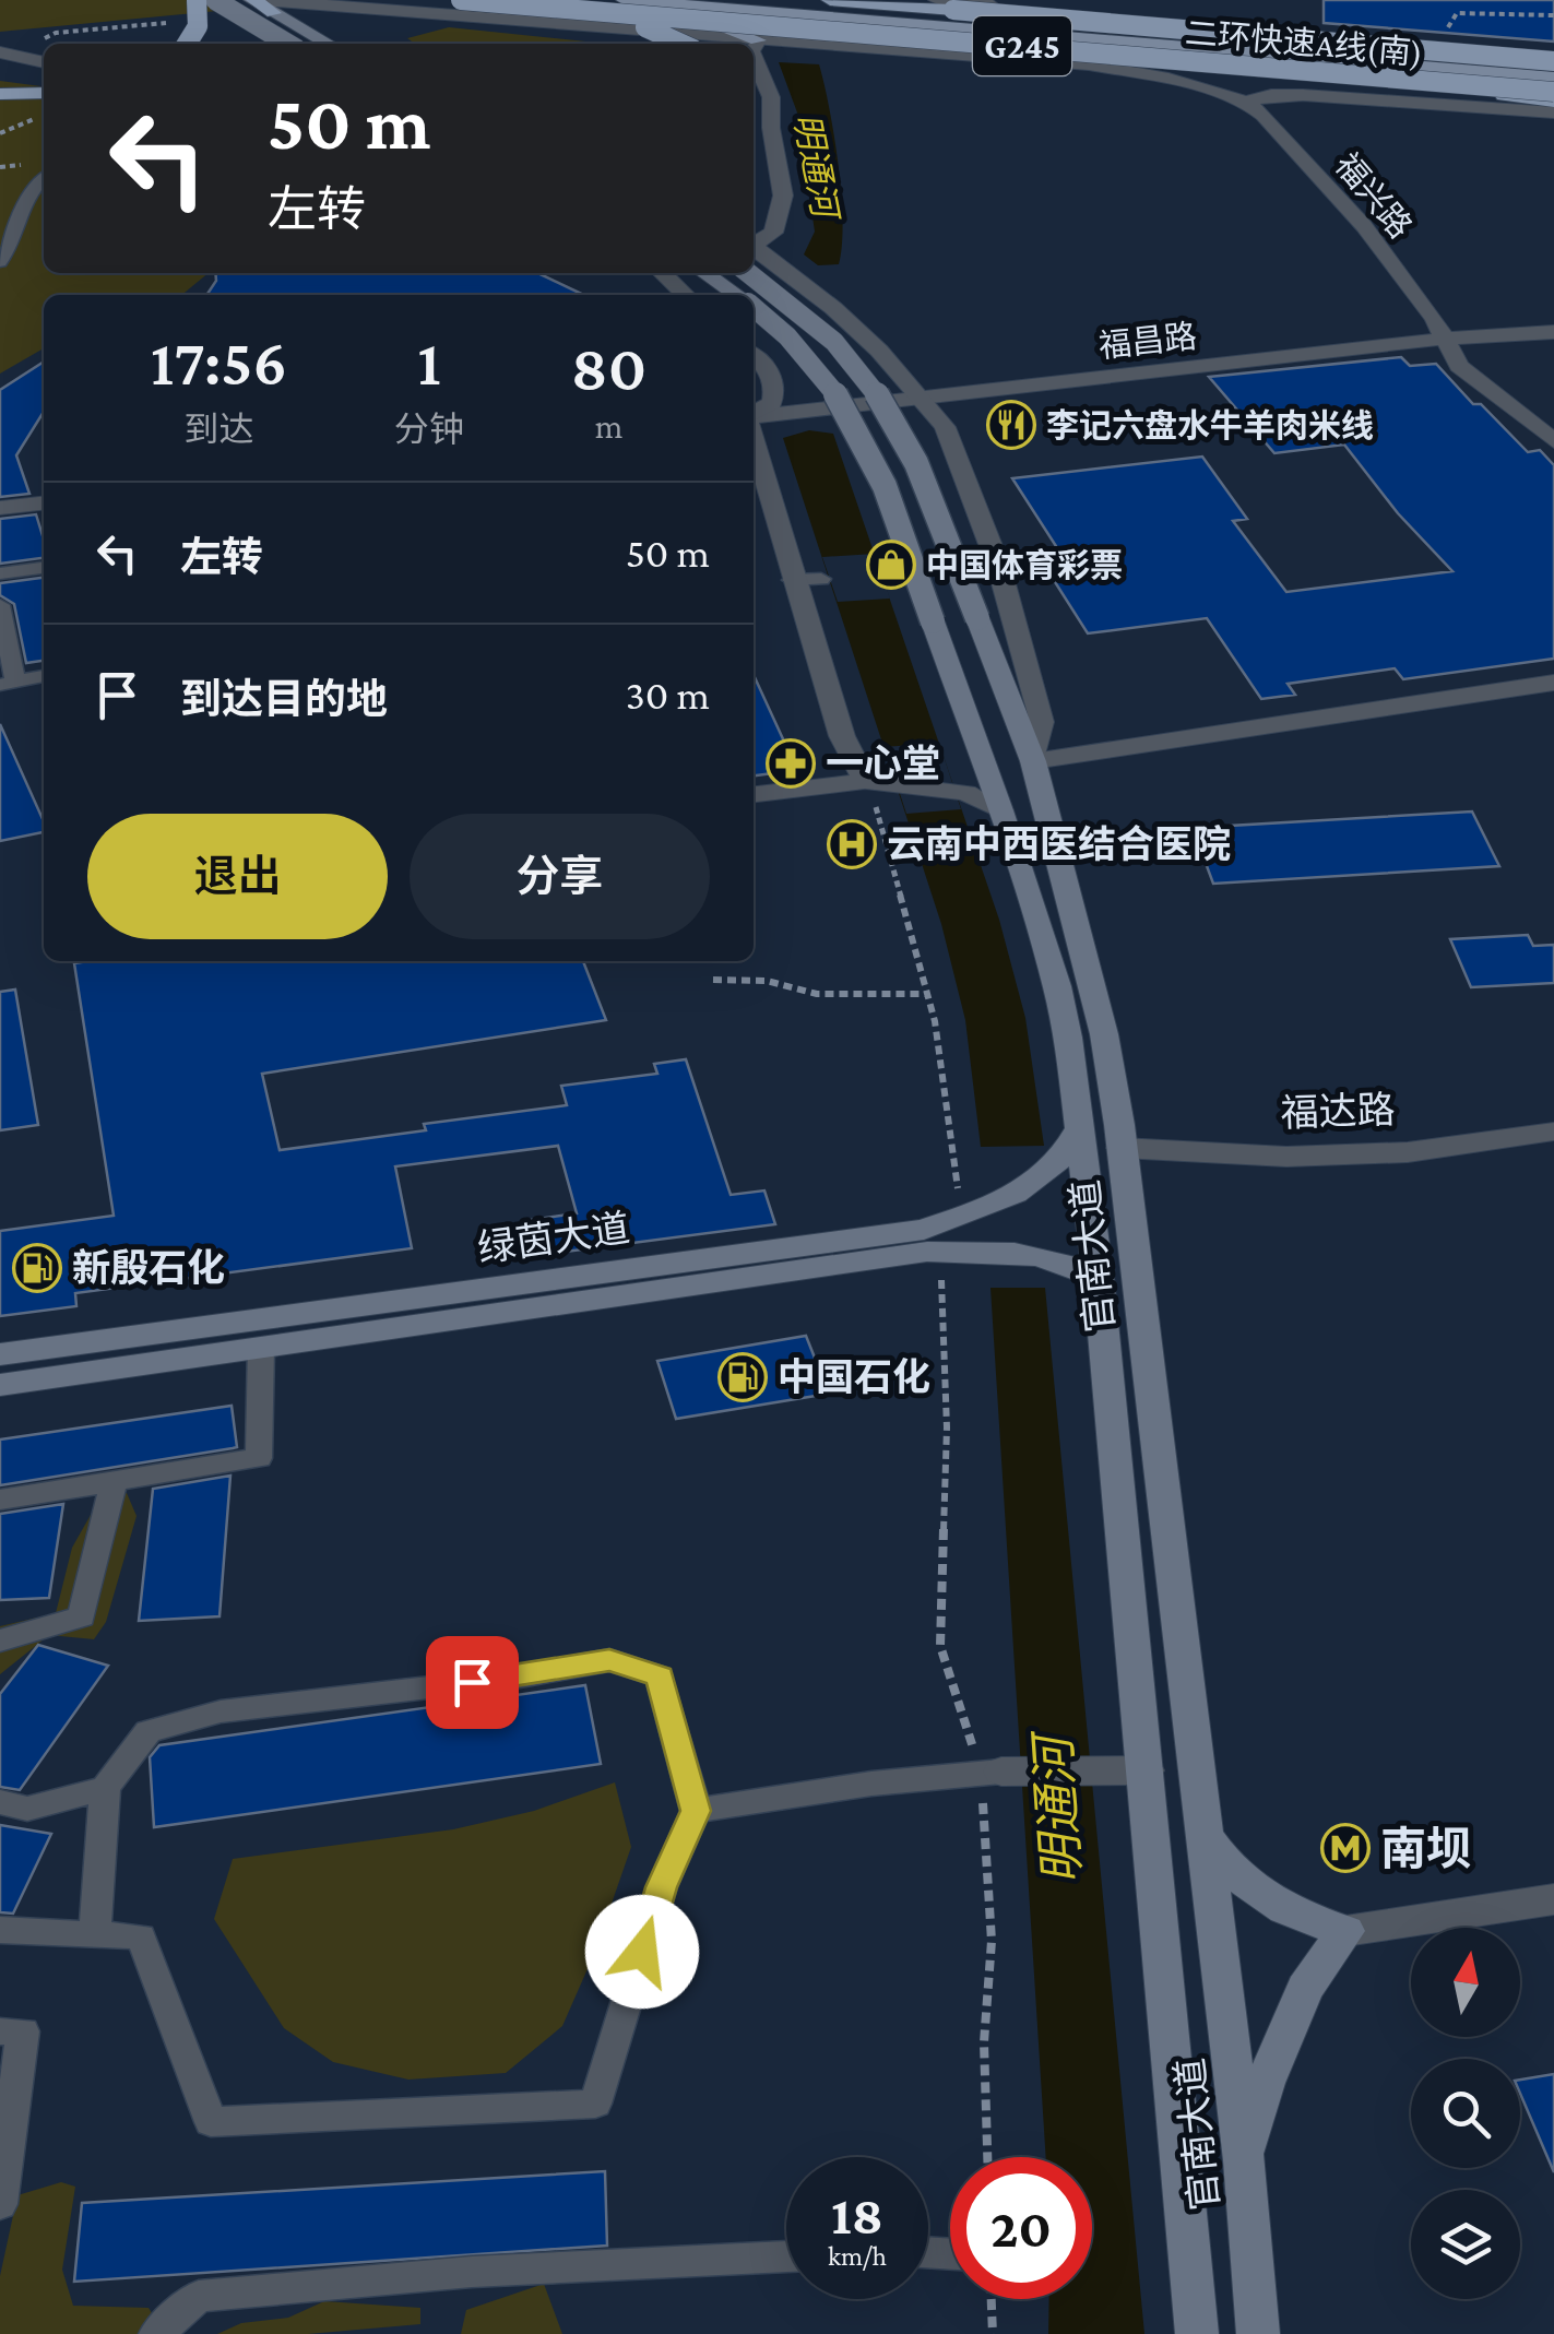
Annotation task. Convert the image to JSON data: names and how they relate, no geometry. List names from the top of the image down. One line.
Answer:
{"streets":{"highway":["二环快速A线(南)"],"main road":["G245","绿茵大道","官南大道"],"street":["福兴路","福昌路","福达路"]},"crossings":[["二环快速A线(南)","G245"],["福兴路","福昌路"],["福达路","官南大道"],["绿茵大道","官南大道"]],"water":["明通河"],"places":{"restaurant":["李记六盘水牛羊肉米线"],"shop":["中国体育彩票"],"pharmacy":["一心堂"],"hospital":["云南中西医结合医院"],"fuel station":["新殷石化","中国石化"],"metro station":["南坝"]},"north":"top","page":{"turn":["50 m","左转"],"eta":["17:56","到达","1","分钟","80","m"],"list":[{"name":"左转","value":"50 m"},{"name":"到达目的地","value":"30 m"}],"buttons":["退出","分享"],"speed":"18 km/h","limit":"20"}}
